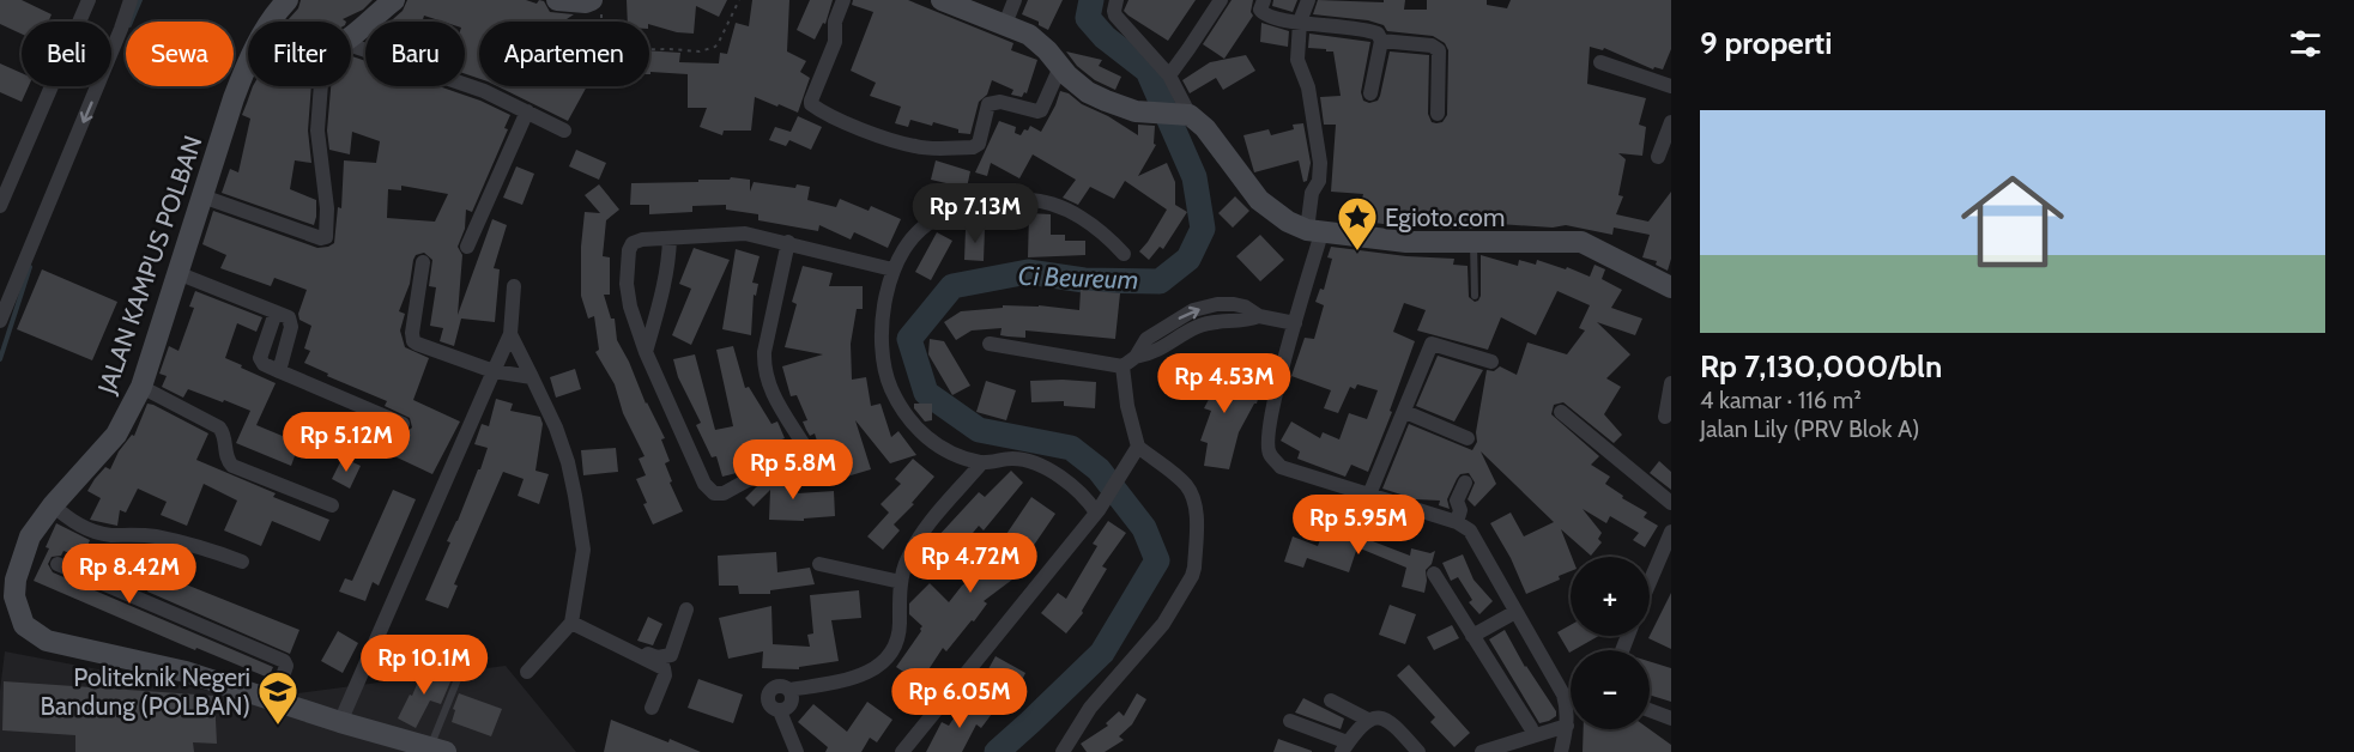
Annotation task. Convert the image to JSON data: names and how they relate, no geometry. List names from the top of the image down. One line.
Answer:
{"streets":{"street":["JALAN KAMPUS POLBAN"]},"water":["Ci Beureum"],"places":{"place":["Egioto.com"],"school or university":["Politeknik Negeri Bandung (POLBAN)"]},"page":{"heading":"9 properti","chip":["Beli","Sewa","Filter","Baru","Apartemen"],"list":[{"name":"Rp 7,130,000/bln","note":"4 kamar · 116 m² · Jalan Lily (PRV Blok A)"}],"price":["Rp 7.13M","Rp 4.53M","Rp 5.12M","Rp 5.8M","Rp 5.95M","Rp 4.72M","Rp 8.42M","Rp 10.1M","Rp 6.05M"],"map_buttons":["+","−"]}}
